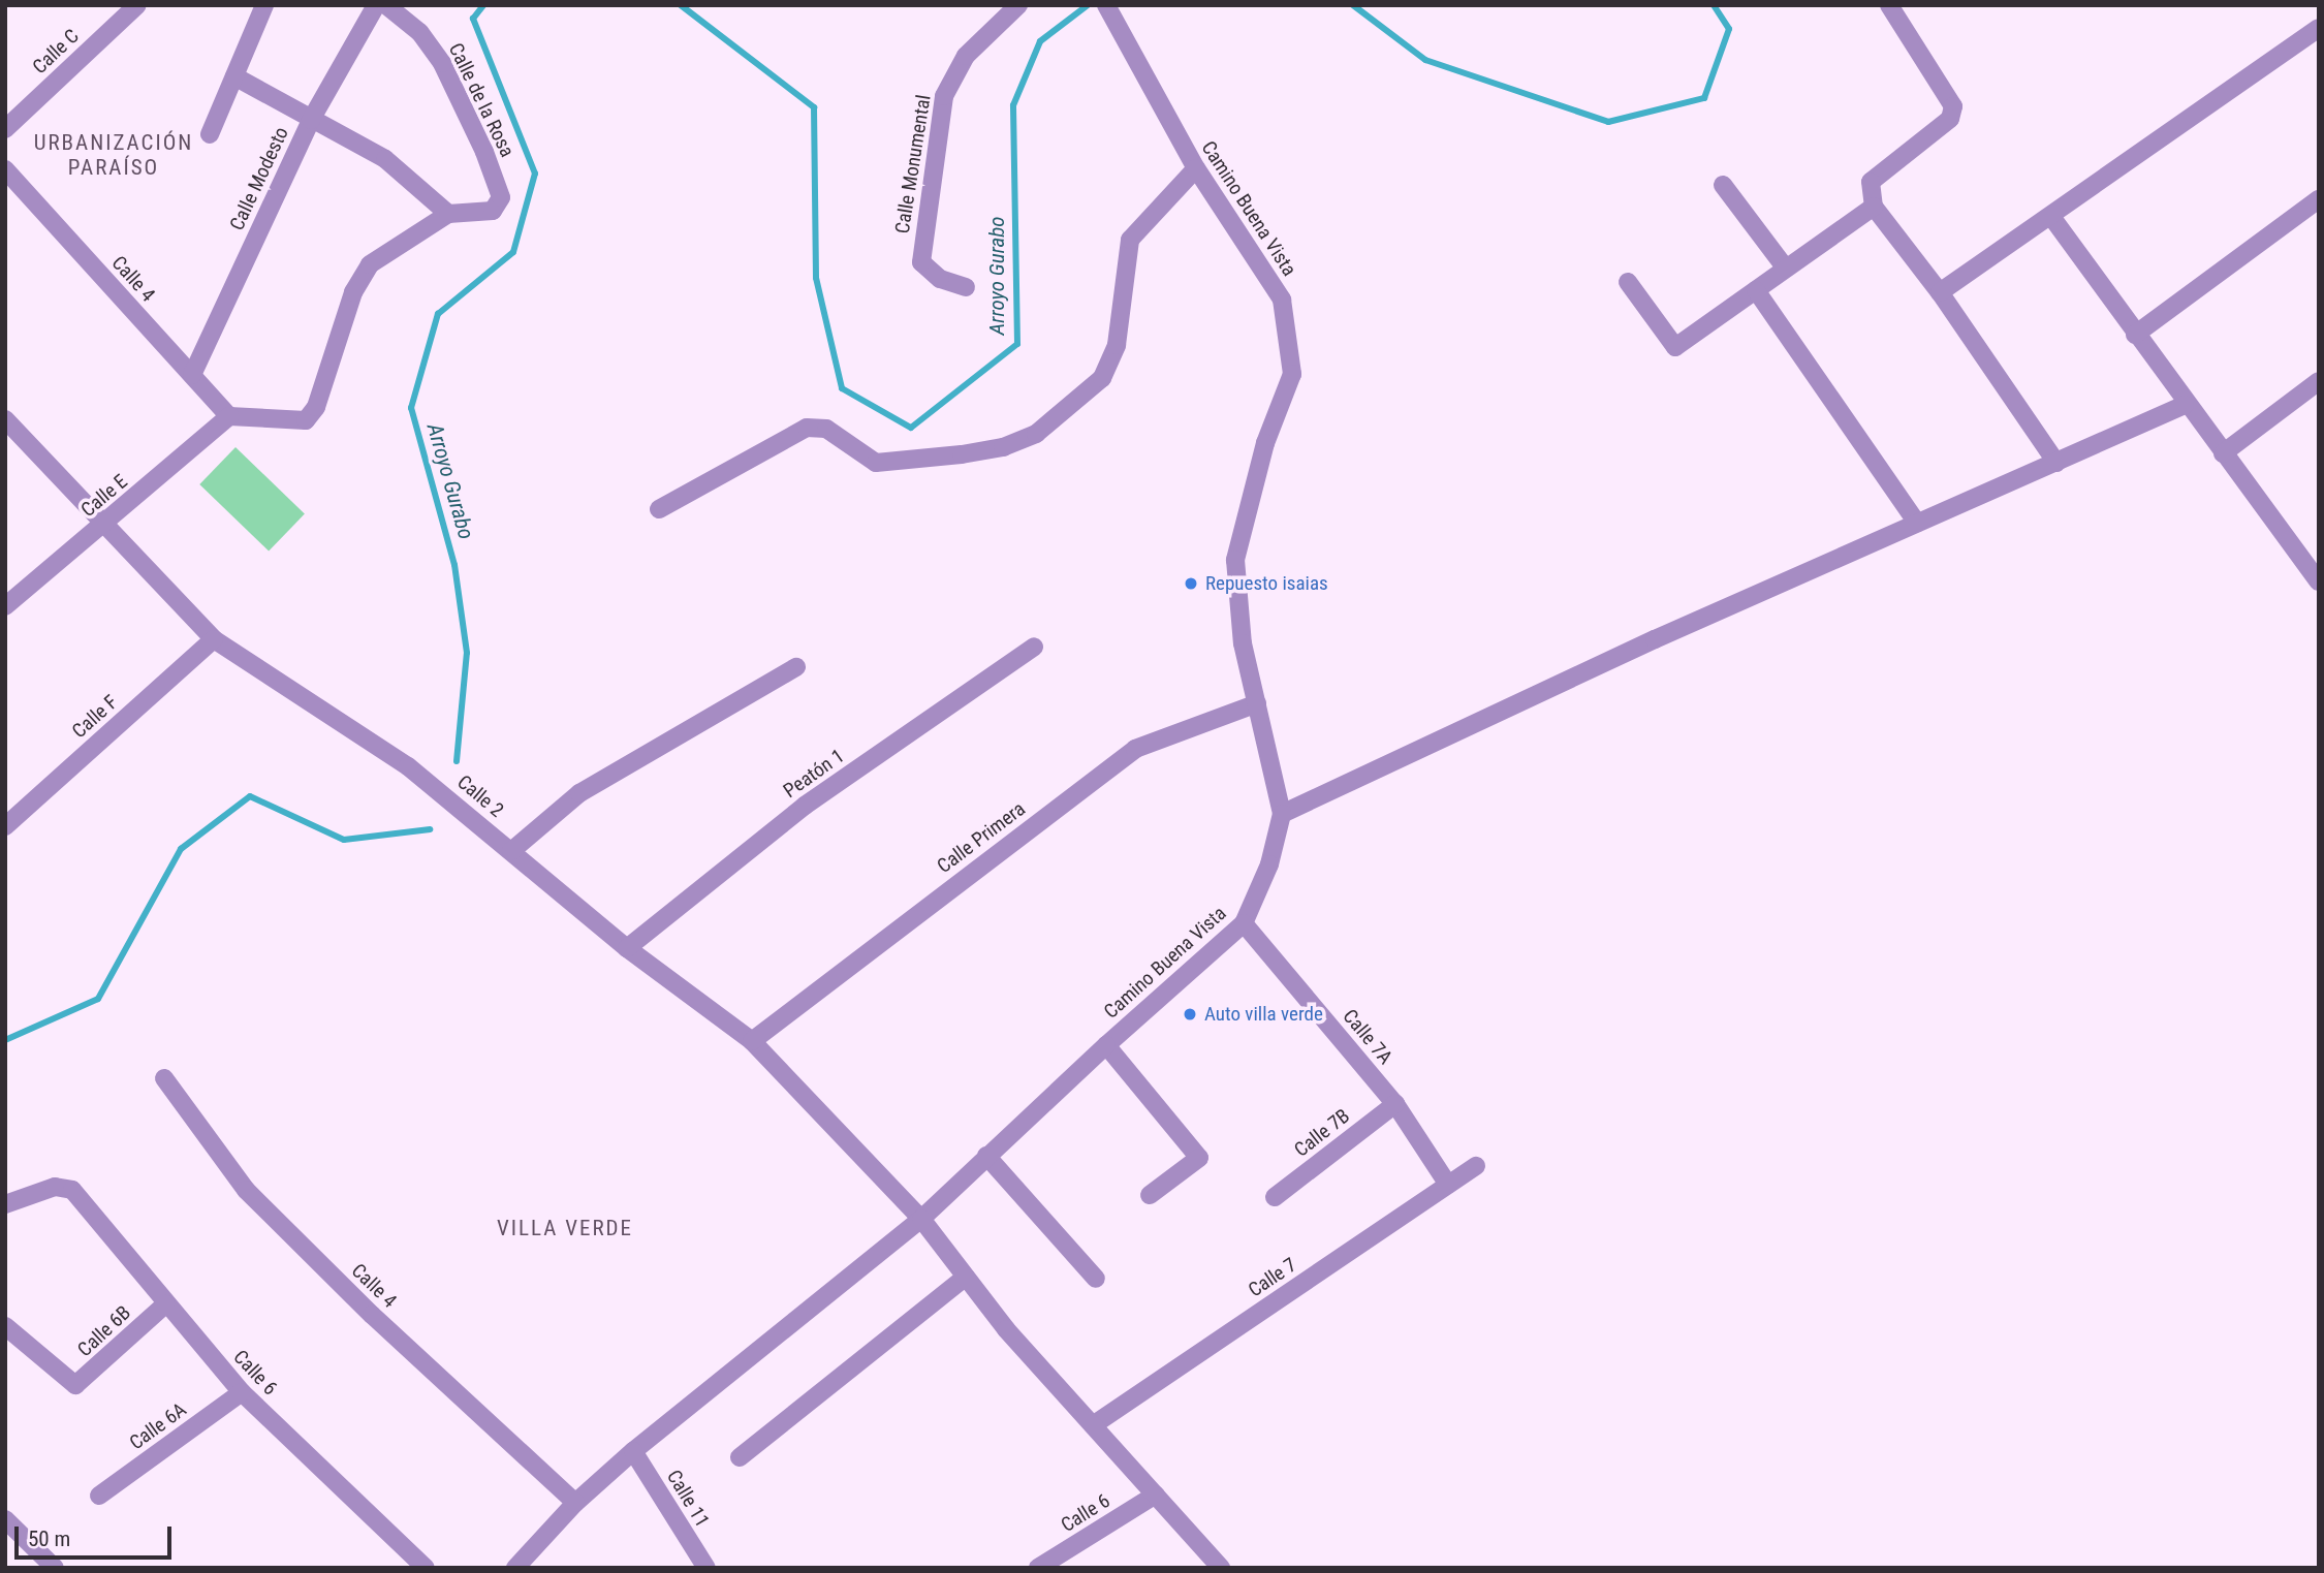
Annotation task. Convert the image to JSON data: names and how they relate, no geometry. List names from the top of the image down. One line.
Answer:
{"streets":{"street":["Calle C","Calle de la Rosa","Calle Monumental","Calle Modesto","Camino Buena Vista","Calle 4","Calle E","Calle F","Peatón 1","Calle 2","Calle Primera","Calle 7A","Calle 7B","Calle 7","Calle 6B","Calle 6","Calle 6A","Calle 11"]},"crossings":[["Calle Modesto","Calle 4"],["Camino Buena Vista","Calle 4"],["Camino Buena Vista","Calle 2"],["Camino Buena Vista","Calle Primera"],["Camino Buena Vista","Calle 7A"],["Camino Buena Vista","Calle 11"],["Calle 4","Calle E"],["Calle E","Calle 2"],["Calle F","Calle 2"],["Peatón 1","Calle 2"],["Calle 2","Calle Primera"],["Calle 7A","Calle 7B"],["Calle 7A","Calle 7"],["Calle 6B","Calle 6"],["Calle 6","Calle 6A"]],"districts":["URBANIZACIÓN PARAÍSO","VILLA VERDE"],"water":["Arroyo Gurabo"],"places":["Repuesto isaias","Auto villa verde"],"scale_bar":"50 m"}
